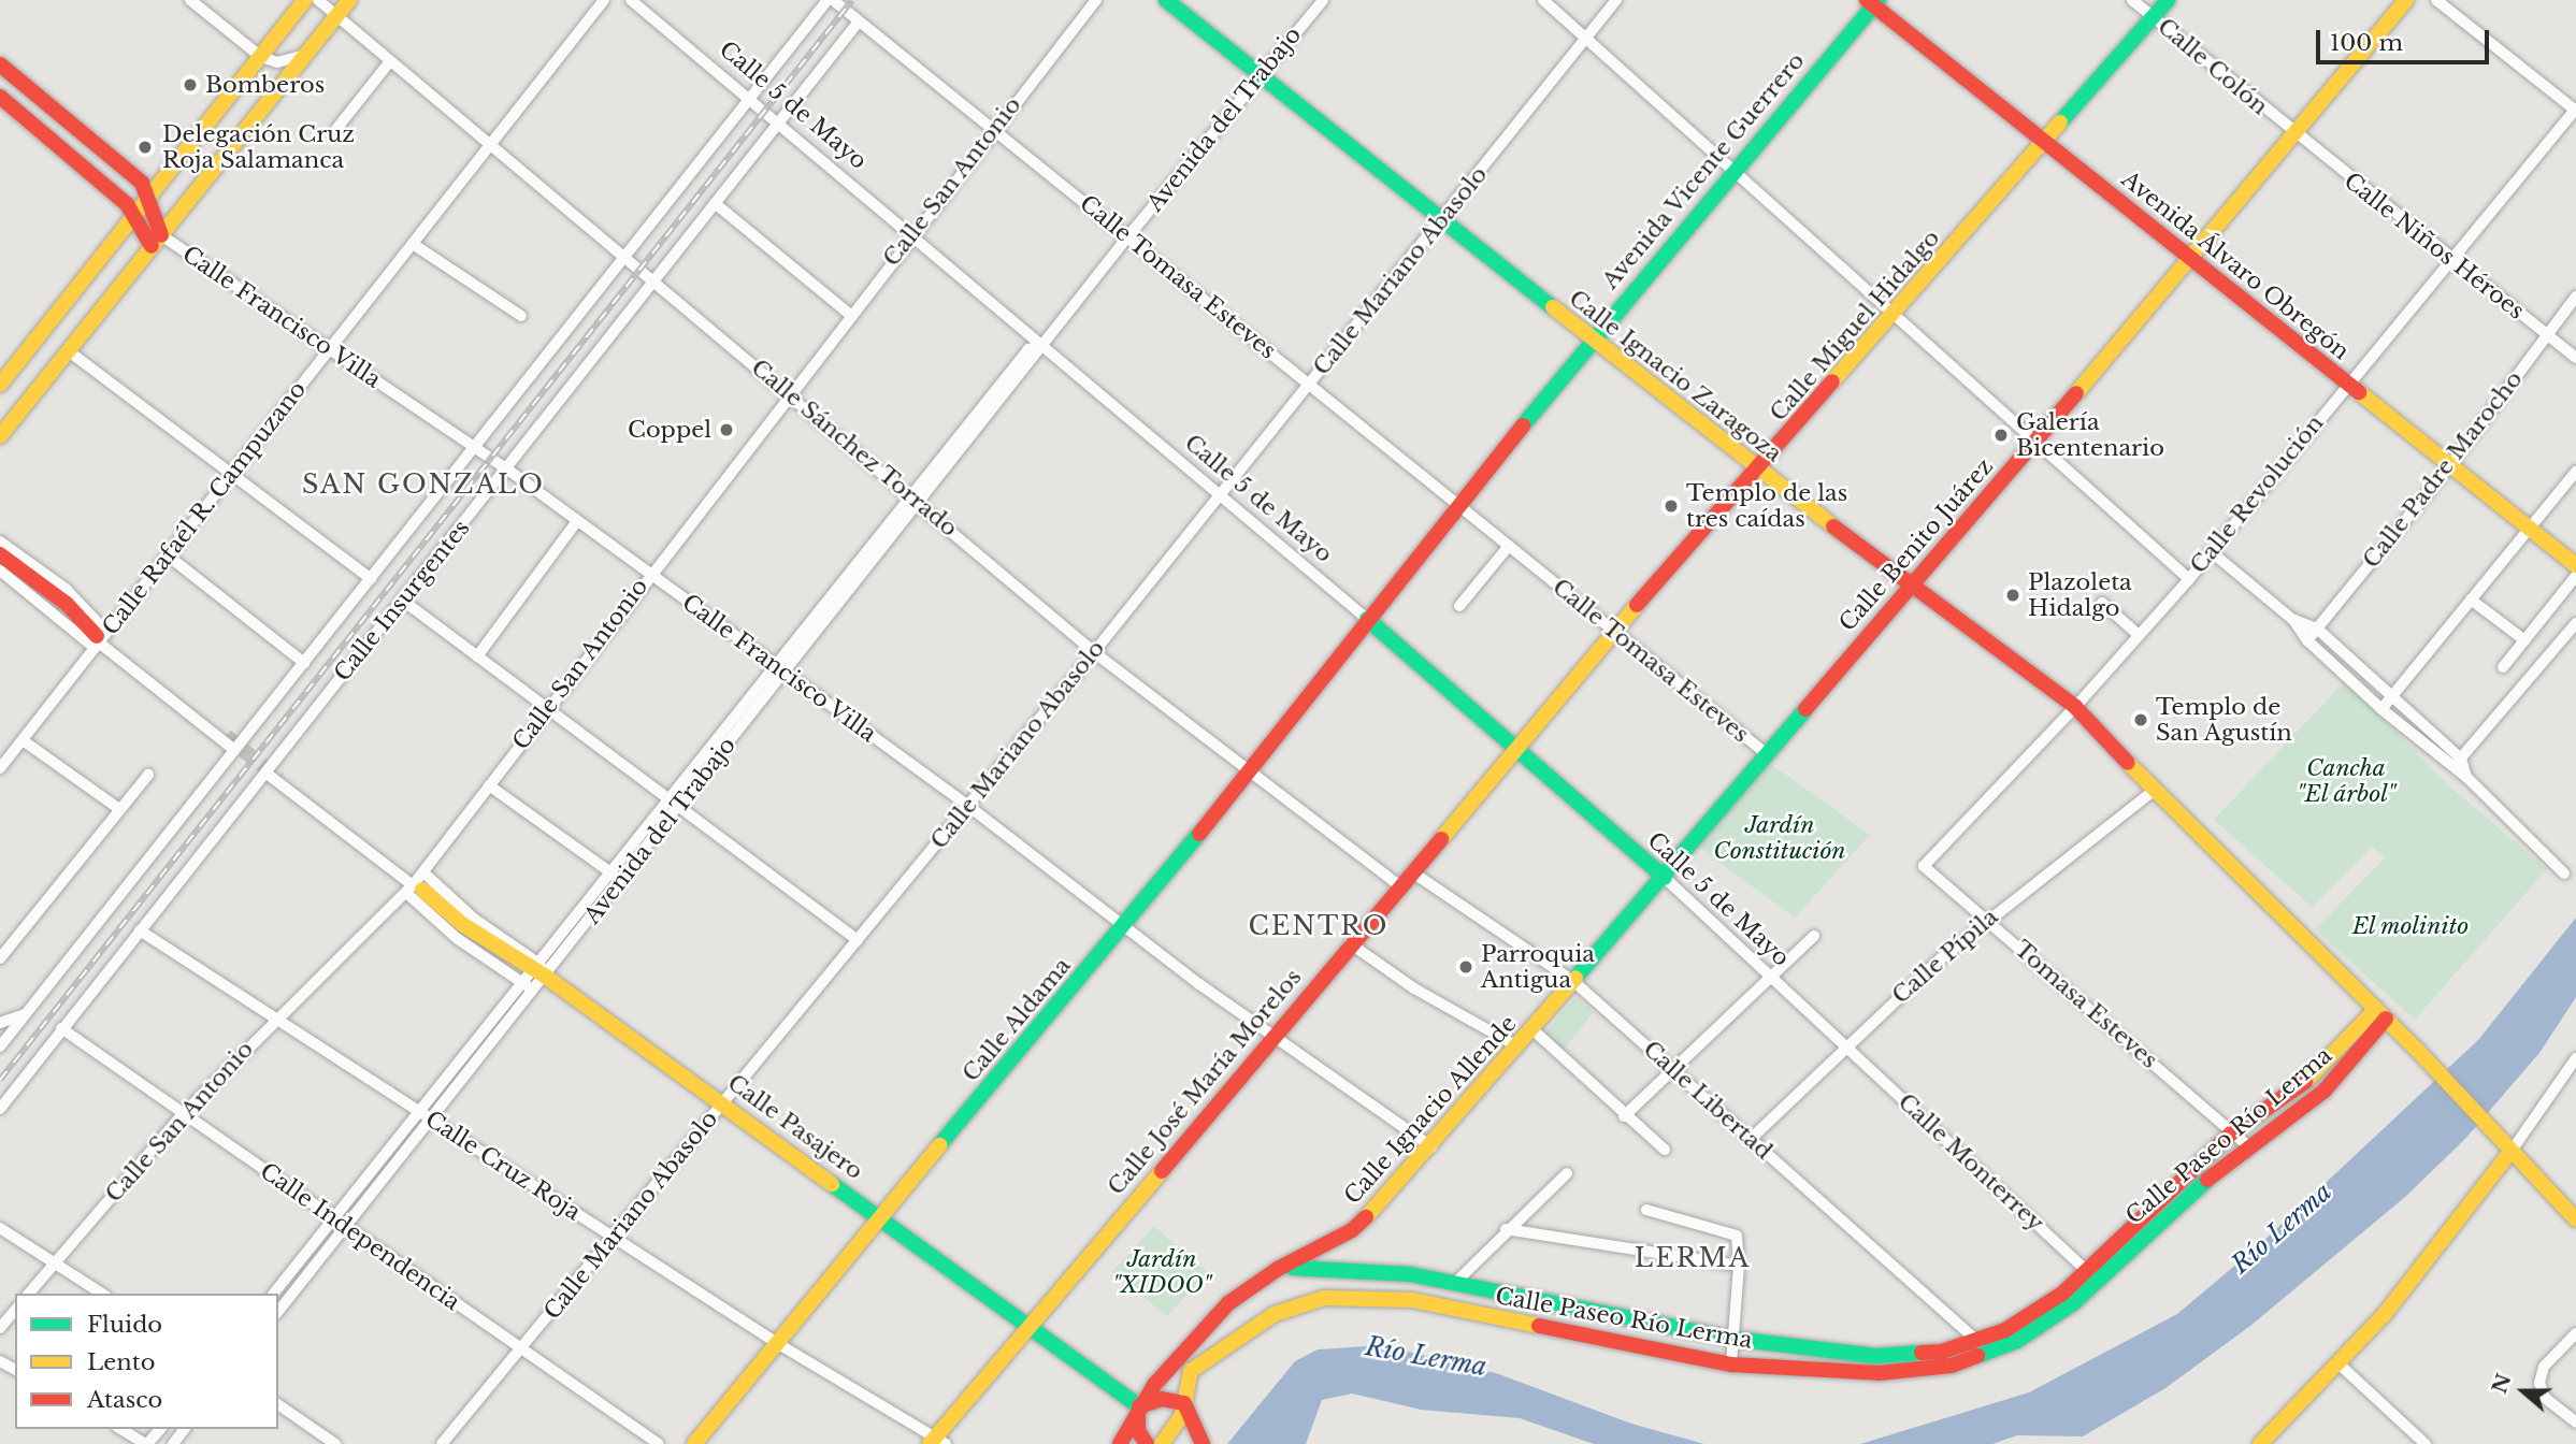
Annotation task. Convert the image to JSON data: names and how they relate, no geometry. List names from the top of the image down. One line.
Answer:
{"streets":{"street":["Calle Colón","Calle 5 de Mayo","Avenida del Trabajo","Avenida Vicente Guerrero","Calle San Antonio","Calle Niños Héroes","Avenida Álvaro Obregón","Calle Mariano Abasolo","Calle Tomasa Esteves","Calle Francisco Villa","Calle Miguel Hidalgo","Calle Ignacio Zaragoza","Calle Sánchez Torrado","Calle Padre Marocho","Calle Revolución","Calle Rafaél R. Campuzano","Calle Benito Juárez","Calle Insurgentes","Calle Pípila","Tomasa Esteves","Calle Aldama","Calle José María Morelos","Calle Libertad","Calle Ignacio Allende","Calle Pasajero","Calle Paseo Río Lerma","Calle Monterrey","Calle Cruz Roja","Calle Independencia"]},"crossings":[["Calle Colón","Calle Niños Héroes"],["Calle Colón","Calle Miguel Hidalgo"],["Calle Colón","Calle Benito Juárez"],["Calle 5 de Mayo","Avenida del Trabajo"],["Calle 5 de Mayo","Avenida Vicente Guerrero"],["Calle 5 de Mayo","Calle San Antonio"],["Calle 5 de Mayo","Calle Mariano Abasolo"],["Calle 5 de Mayo","Calle Miguel Hidalgo"],["Calle 5 de Mayo","Calle Benito Juárez"],["Calle 5 de Mayo","Calle Insurgentes"],["Calle 5 de Mayo","Calle Pípila"],["Calle 5 de Mayo","Calle Aldama"],["Calle 5 de Mayo","Calle José María Morelos"],["Calle 5 de Mayo","Calle Ignacio Allende"],["Calle 5 de Mayo","Calle Monterrey"],["Avenida del Trabajo","Calle Tomasa Esteves"],["Avenida del Trabajo","Calle Francisco Villa"],["Avenida del Trabajo","Calle Ignacio Zaragoza"],["Avenida del Trabajo","Calle Sánchez Torrado"],["Avenida del Trabajo","Calle Pasajero"],["Avenida del Trabajo","Calle Cruz Roja"],["Avenida del Trabajo","Calle Independencia"],["Avenida Vicente Guerrero","Avenida Álvaro Obregón"],["Avenida Vicente Guerrero","Calle Tomasa Esteves"],["Avenida Vicente Guerrero","Calle Ignacio Zaragoza"],["Avenida Vicente Guerrero","Calle Aldama"],["Calle San Antonio","Calle Tomasa Esteves"],["Calle San Antonio","Calle Francisco Villa"],["Calle San Antonio","Calle Sánchez Torrado"],["Calle San Antonio","Calle Pasajero"],["Calle San Antonio","Calle Cruz Roja"],["Calle San Antonio","Calle Independencia"],["Calle Niños Héroes","Calle Padre Marocho"],["Calle Niños Héroes","Calle Revolución"],["Calle Niños Héroes","Calle Benito Juárez"],["Avenida Álvaro Obregón","Calle Miguel Hidalgo"],["Avenida Álvaro Obregón","Calle Padre Marocho"],["Avenida Álvaro Obregón","Calle Revolución"],["Avenida Álvaro Obregón","Calle Benito Juárez"],["Calle Mariano Abasolo","Calle Tomasa Esteves"],["Calle Mariano Abasolo","Calle Francisco Villa"],["Calle Mariano Abasolo","Calle Ignacio Zaragoza"],["Calle Mariano Abasolo","Calle Sánchez Torrado"],["Calle Mariano Abasolo","Calle Pasajero"],["Calle Mariano Abasolo","Calle Cruz Roja"],["Calle Mariano Abasolo","Calle Independencia"],["Calle Tomasa Esteves","Calle Miguel Hidalgo"],["Calle Tomasa Esteves","Calle Benito Juárez"],["Calle Tomasa Esteves","Calle Insurgentes"],["Calle Francisco Villa","Calle Rafaél R. Campuzano"],["Calle Francisco Villa","Calle Insurgentes"],["Calle Francisco Villa","Calle Aldama"],["Calle Francisco Villa","Calle José María Morelos"],["Calle Francisco Villa","Calle Ignacio Allende"],["Calle Miguel Hidalgo","Calle Ignacio Zaragoza"],["Calle Miguel Hidalgo","Calle José María Morelos"],["Calle Ignacio Zaragoza","Calle Revolución"],["Calle Ignacio Zaragoza","Calle Benito Juárez"],["Calle Ignacio Zaragoza","Calle Pípila"],["Calle Ignacio Zaragoza","Calle Paseo Río Lerma"],["Calle Sánchez Torrado","Calle Rafaél R. Campuzano"],["Calle Sánchez Torrado","Calle Insurgentes"],["Calle Sánchez Torrado","Calle Aldama"],["Calle Sánchez Torrado","Calle José María Morelos"],["Calle Revolución","Tomasa Esteves"],["Calle Benito Juárez","Calle Ignacio Allende"],["Calle Insurgentes","Calle Pasajero"],["Calle Insurgentes","Calle Cruz Roja"],["Calle Insurgentes","Calle Independencia"],["Calle Pípila","Tomasa Esteves"],["Calle Pípila","Calle Libertad"],["Calle Pípila","Calle Monterrey"],["Tomasa Esteves","Calle Paseo Río Lerma"],["Calle Aldama","Calle Pasajero"],["Calle Aldama","Calle Cruz Roja"],["Calle José María Morelos","Calle Libertad"],["Calle José María Morelos","Calle Pasajero"],["Calle José María Morelos","Calle Cruz Roja"],["Calle Libertad","Calle Ignacio Allende"],["Calle Libertad","Calle Paseo Río Lerma"],["Calle Ignacio Allende","Calle Pasajero"],["Calle Ignacio Allende","Calle Paseo Río Lerma"],["Calle Paseo Río Lerma","Calle Monterrey"]],"districts":["SAN GONZALO","CENTRO","LERMA"],"water":["Río Lerma"],"parks":["Cancha \"El árbol\"","Jardín Constitución","El molinito","Jardín \"XIDOO\""],"places":["Bomberos","Delegación Cruz Roja Salamanca","Coppel","Galería Bicentenario","Templo de las tres caídas","Plazoleta Hidalgo","Templo de San Agustín","Parroquia Antigua"],"legend":["Fluido","Lento","Atasco"],"scale_bar":"100 m","north":"left"}
